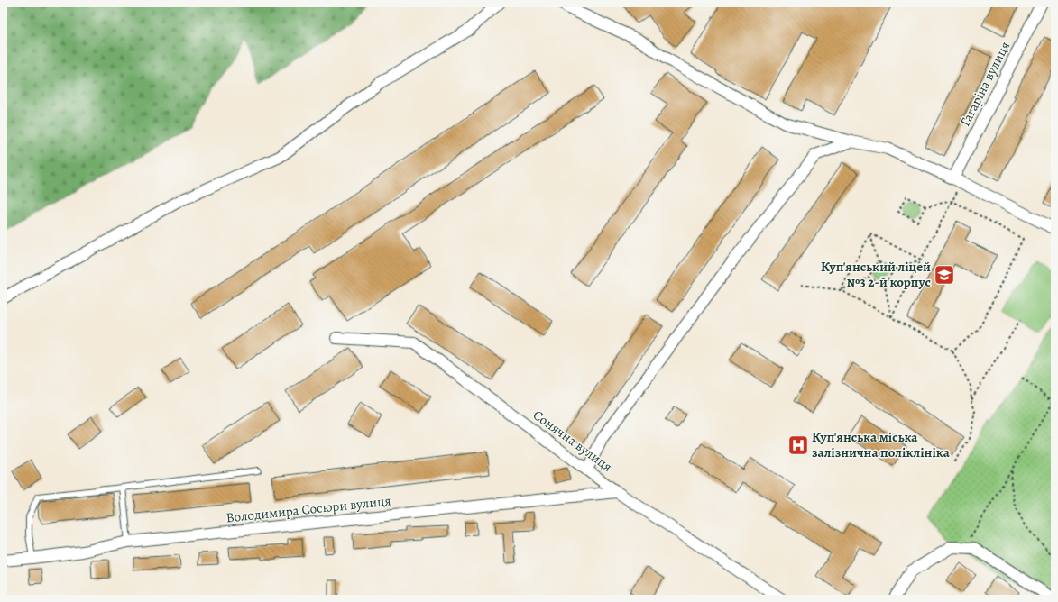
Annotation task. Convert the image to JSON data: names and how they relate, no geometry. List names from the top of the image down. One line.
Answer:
{"streets":{"street":["Гагаріна вулиця","Сонячна вулиця","Володимира Сосюри вулиця"]},"crossings":[["Сонячна вулиця","Володимира Сосюри вулиця"]],"places":{"school or university":["Куп'янський ліцей №3 2-й корпус"],"hospital":["Куп'янська міська залізнична поліклініка"]}}
